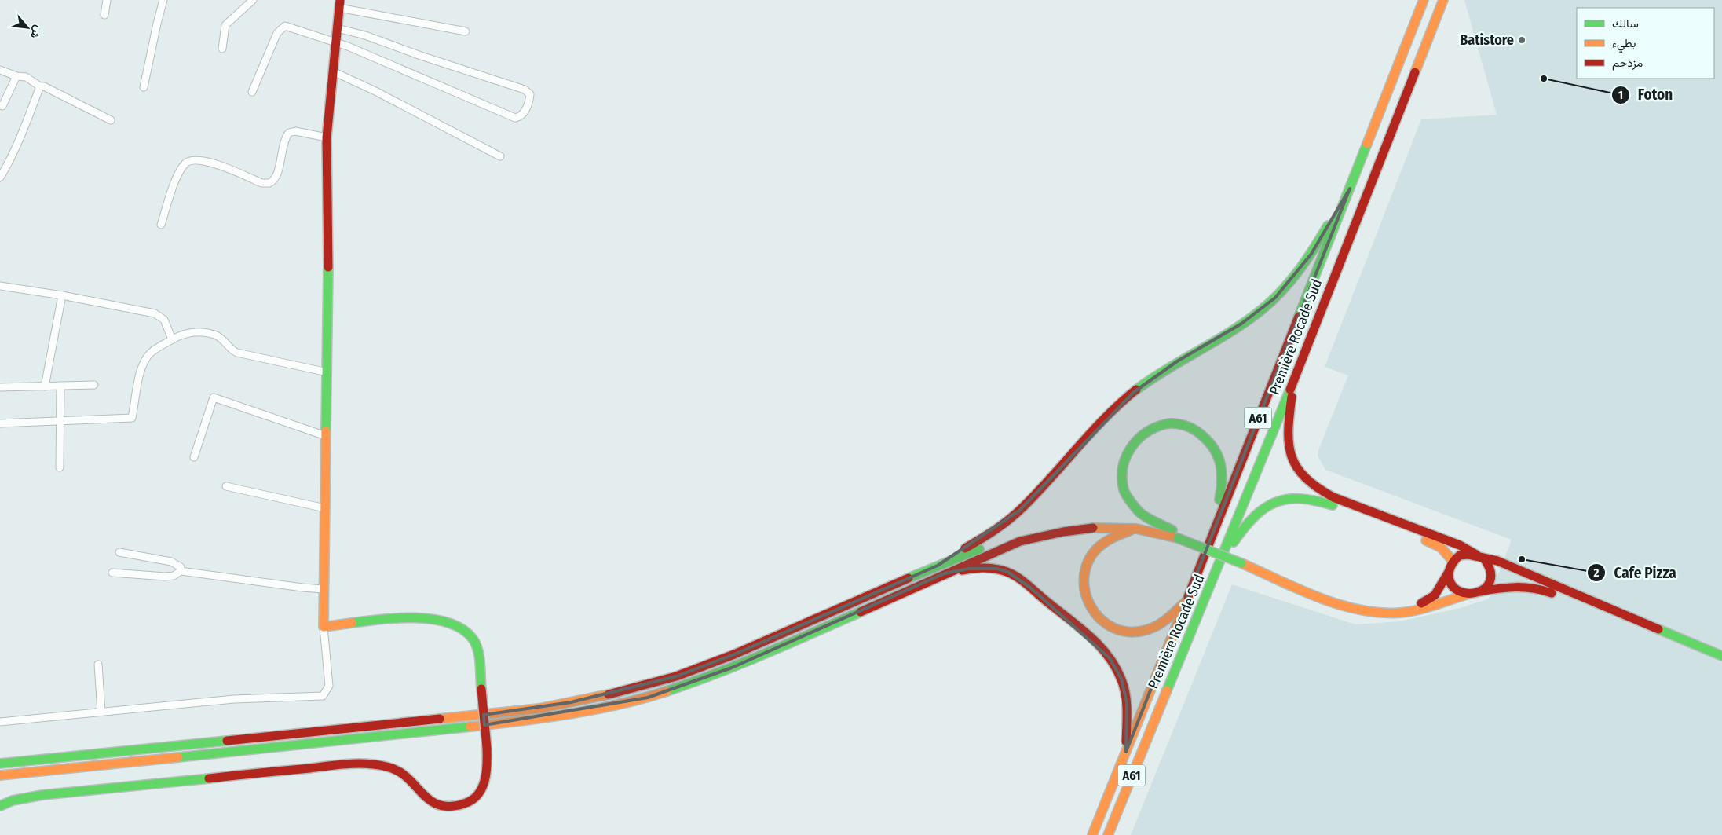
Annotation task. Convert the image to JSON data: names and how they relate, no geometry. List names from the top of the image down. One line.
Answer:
{"streets":{"main road":["Première Rocade Sud","A61"]},"places":["Batistore","Foton","Cafe Pizza"],"legend":["سالك","بطيء","مزدحم"],"north":"bottom right"}
